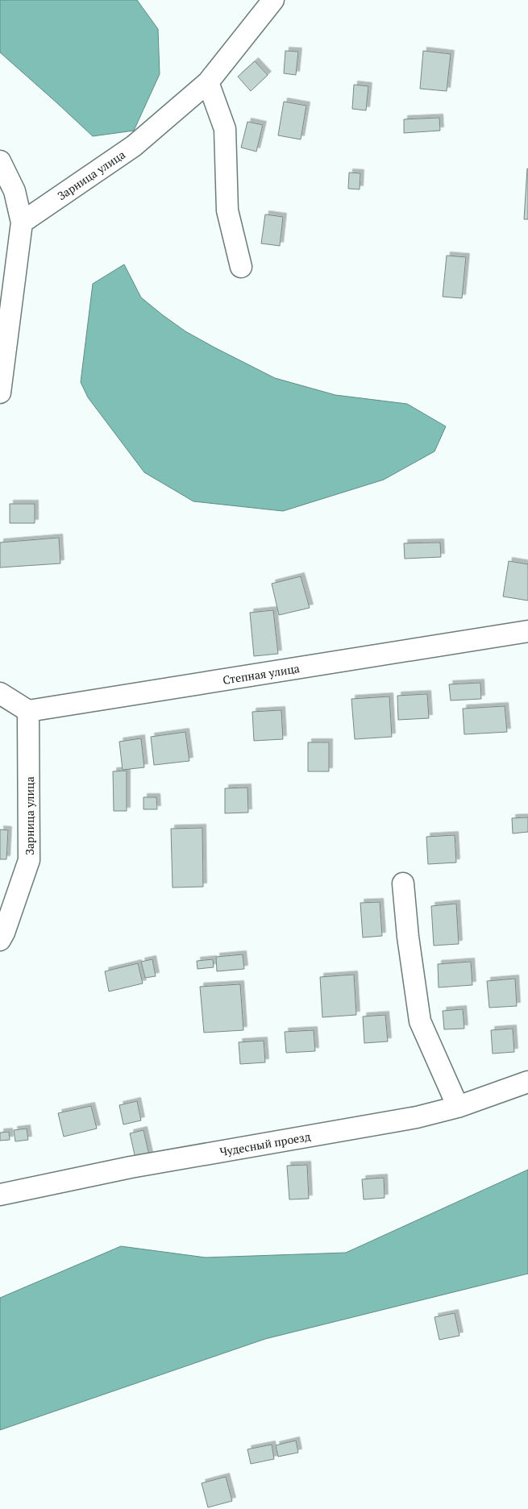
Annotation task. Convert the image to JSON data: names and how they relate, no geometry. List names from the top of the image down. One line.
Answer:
{"streets":{"street":["Зарница улица","Степная улица","Чудесный проезд"]},"crossings":[["Зарница улица","Степная улица"]]}
